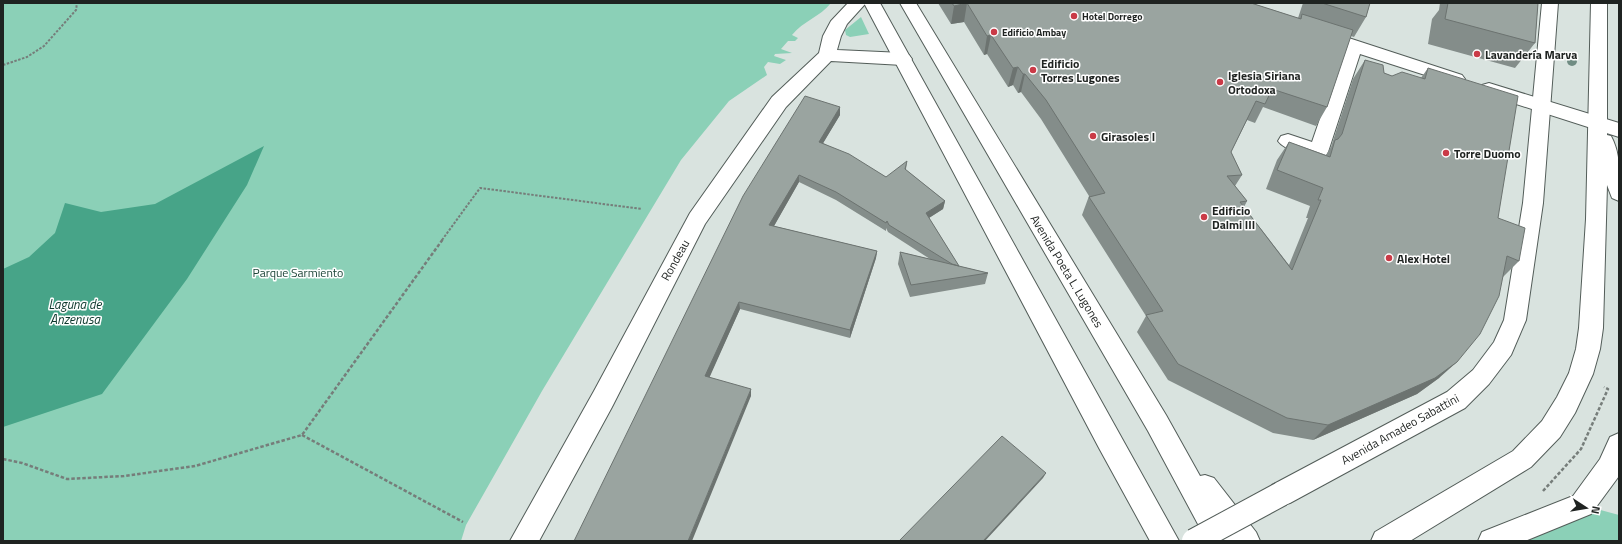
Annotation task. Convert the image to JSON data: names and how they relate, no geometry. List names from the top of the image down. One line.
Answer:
{"streets":{"main road":["Rondeau","Avenida Poeta L. Lugones","Avenida Amadeo Sabattini"]},"water":["Laguna de Anzenusa"],"parks":["Parque Sarmiento"],"places":["Hotel Dorrego","Edificio Ambay","Lavandería Marva","Edificio Torres Lugones","Iglesia Siriana Ortodoxa","Girasoles I","Torre Duomo","Edificio Dalmi III","Alex Hotel"],"north":"right"}
